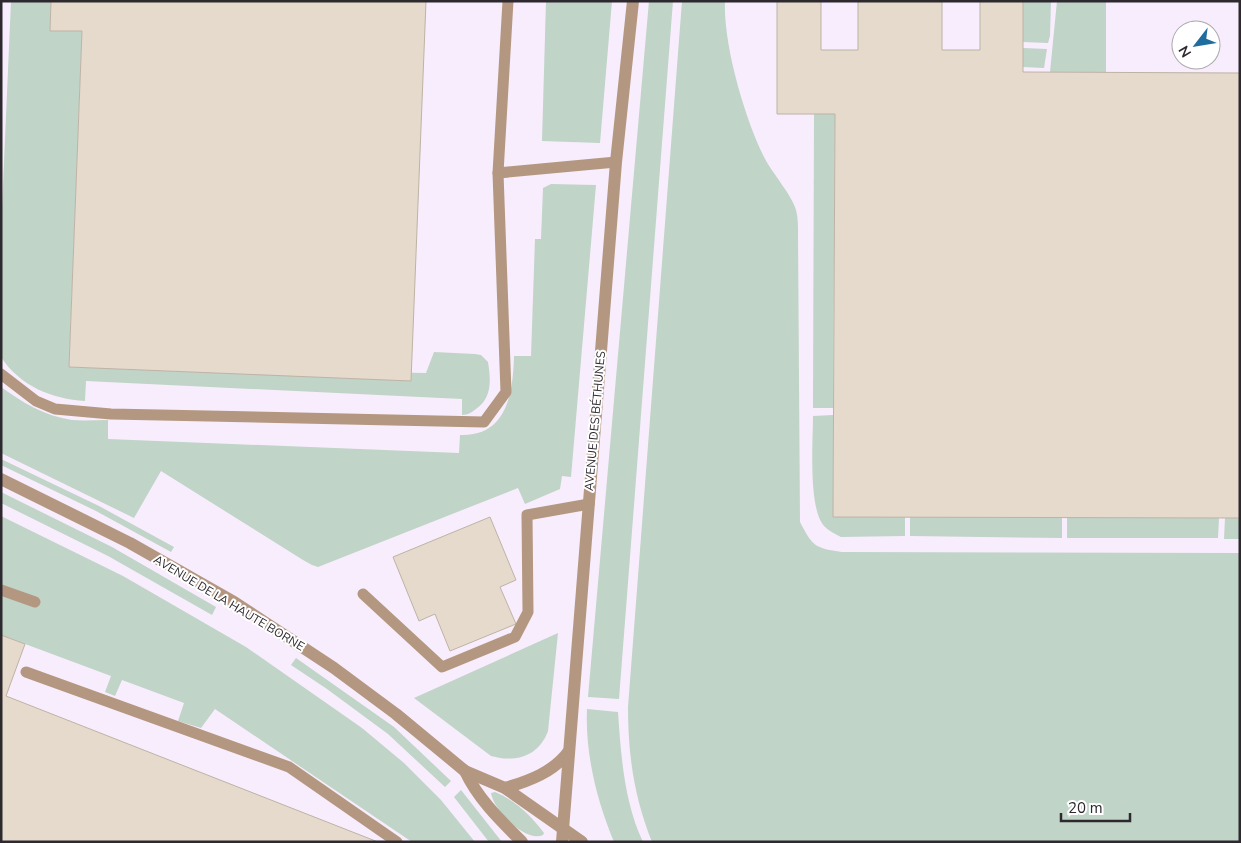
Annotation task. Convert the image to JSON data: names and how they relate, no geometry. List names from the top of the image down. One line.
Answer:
{"streets":{"street":["AVENUE DES BÉTHUNES","AVENUE DE LA HAUTE BORNE"]},"crossings":[["AVENUE DES BÉTHUNES","AVENUE DE LA HAUTE BORNE"]],"scale_bar":"20 m","north":"bottom left"}
